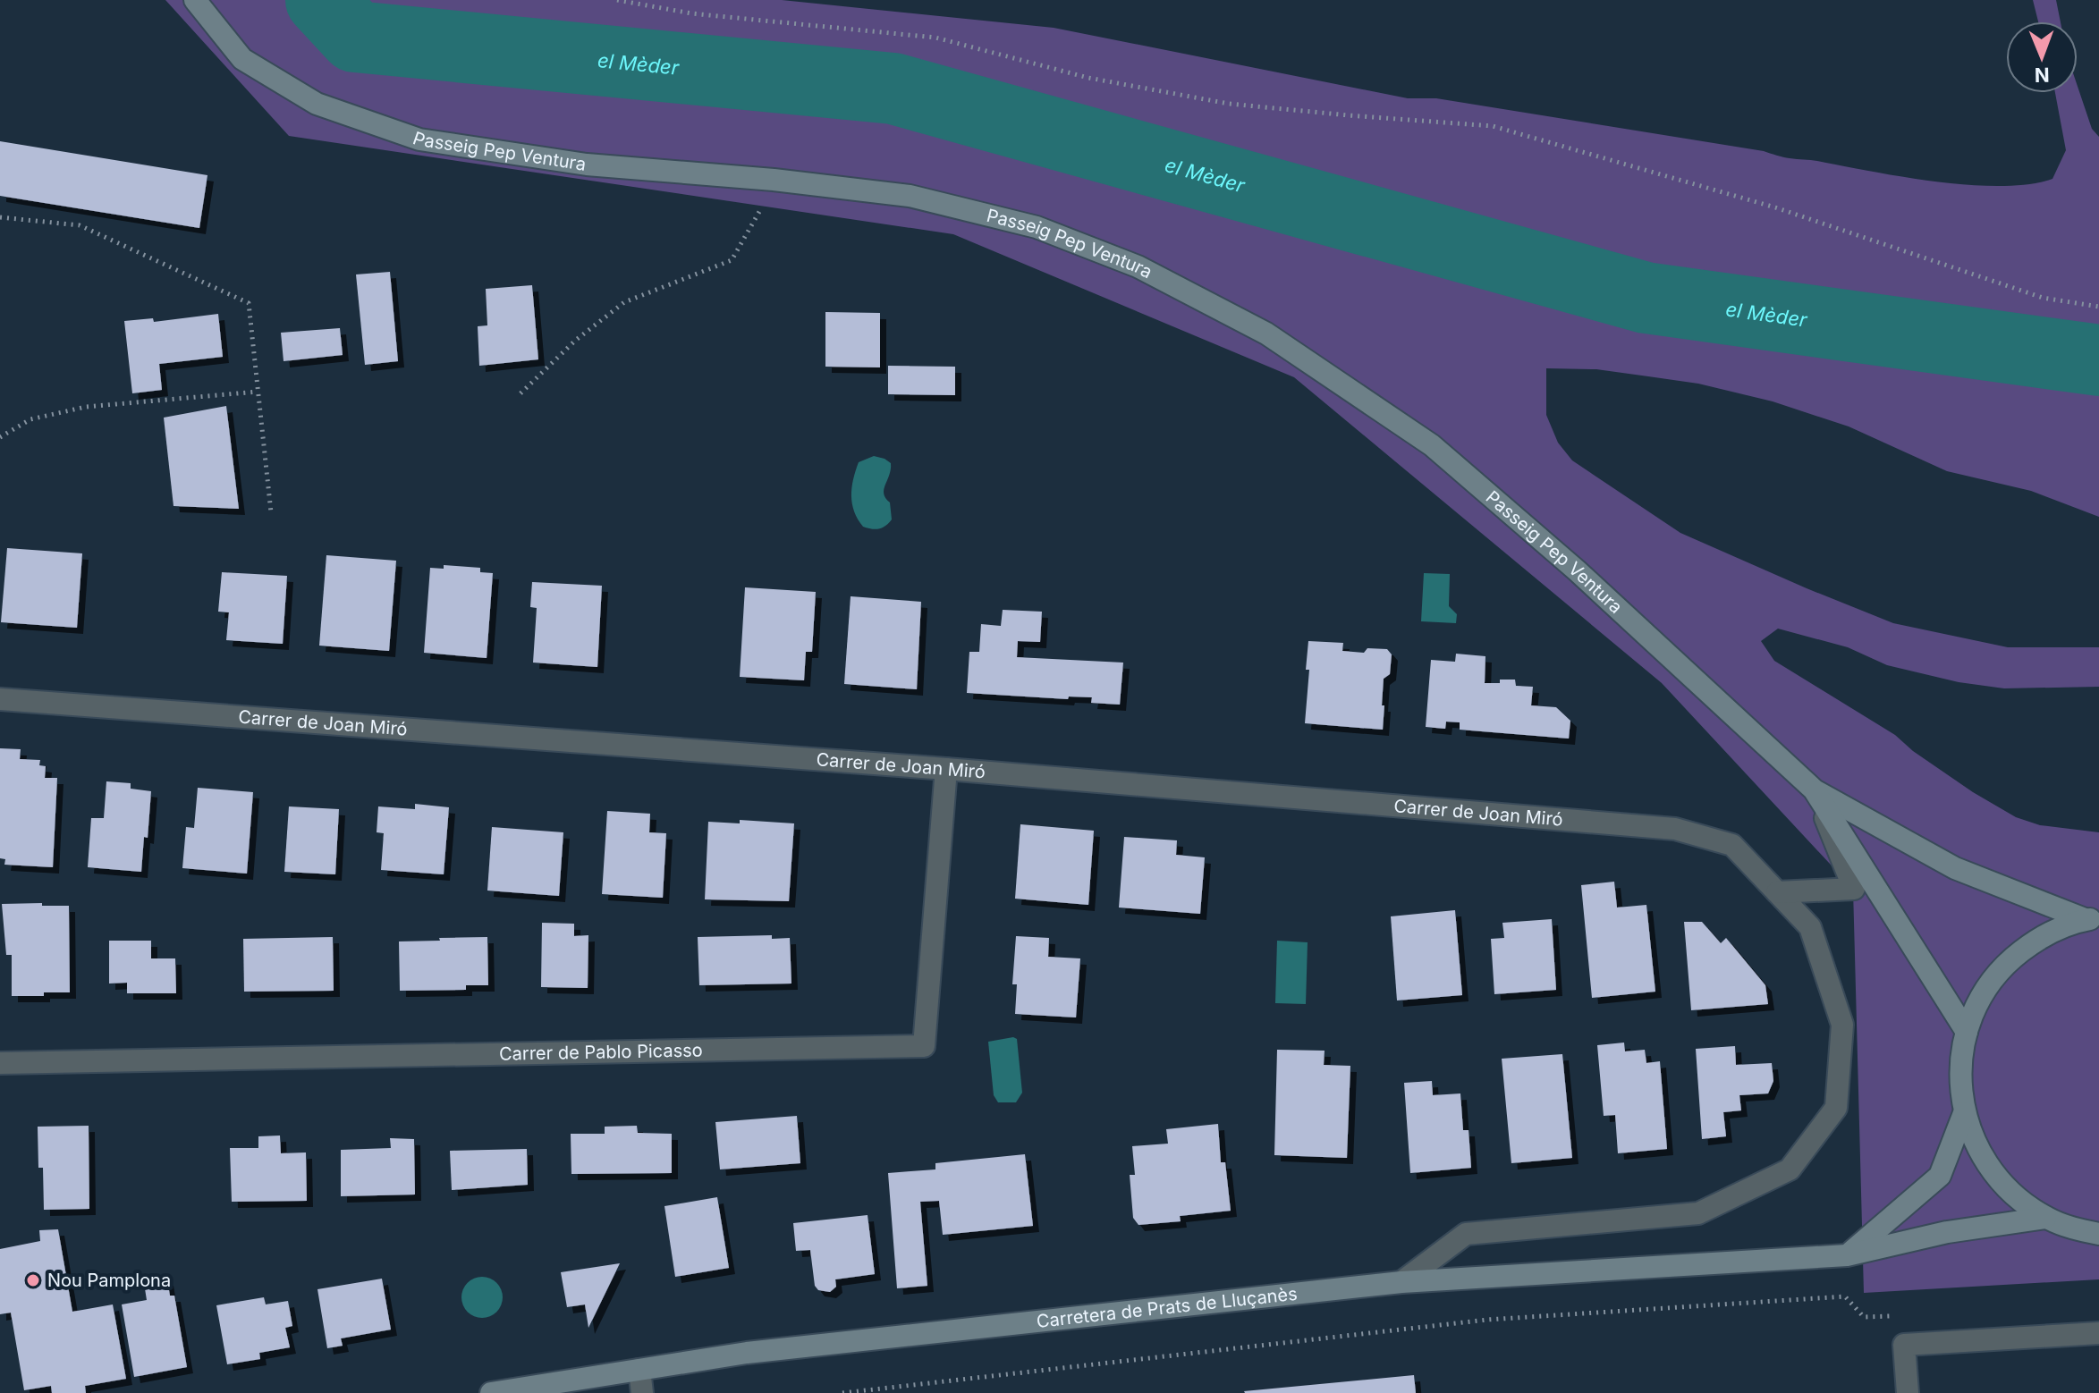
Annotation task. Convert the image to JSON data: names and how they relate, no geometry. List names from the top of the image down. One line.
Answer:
{"streets":{"street":["Passeig Pep Ventura","Carrer de Joan Miró","Carrer de Pablo Picasso","Carretera de Prats de Lluçanès"]},"crossings":[["Carrer de Joan Miró","Carrer de Pablo Picasso"],["Carrer de Joan Miró","Carretera de Prats de Lluçanès"]],"water":["el Mèder"],"places":["Nou Pamplona"],"north":"bottom"}
